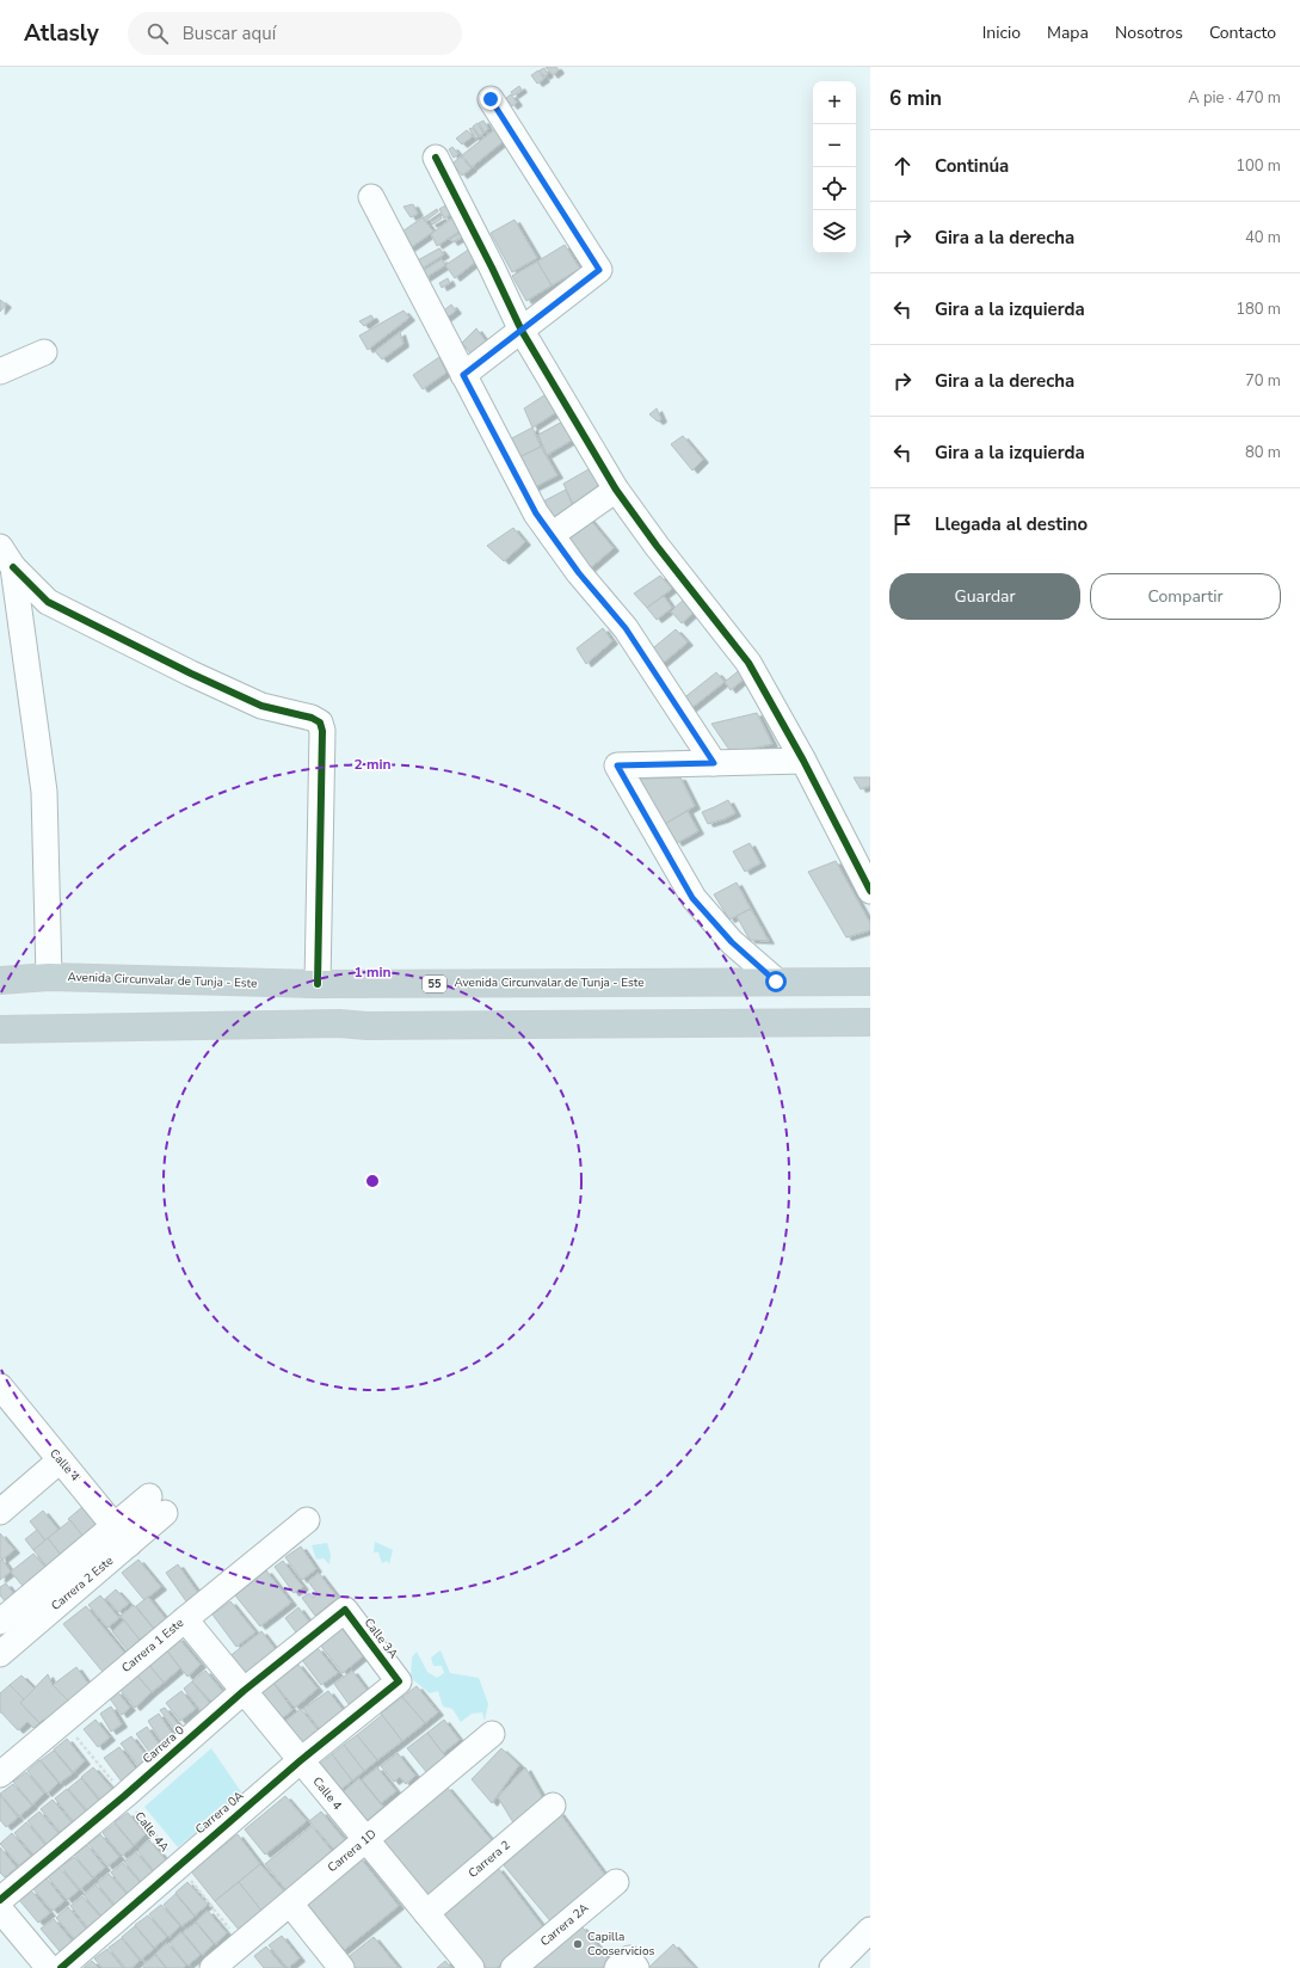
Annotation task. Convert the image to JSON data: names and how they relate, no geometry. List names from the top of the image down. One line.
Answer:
{"streets":{"highway":["Avenida Circunvalar de Tunja - Este","55"],"street":["Calle 4","Carrera 2 Este","Calle 3A","Carrera 1 Este","Carrera 0","Carrera 0A","Carrera 1D","Carrera 2","Carrera 2A"],"path":["Calle 4A"]},"crossings":[["Calle 4","Carrera 2 Este"],["Calle 4","Carrera 1 Este"],["Calle 4","Carrera 0"],["Calle 4","Carrera 0A"],["Calle 4","Carrera 1D"],["Calle 4","Carrera 2"],["Calle 3A","Carrera 0"],["Calle 3A","Carrera 0A"],["Carrera 1 Este","Calle 4A"],["Carrera 0","Calle 4A"],["Carrera 0A","Calle 4A"],["Calle 4A","Carrera 1D"]],"places":["Capilla Cooservicios"],"page":{"header":"Atlasly","search":"Buscar aquí","nav":["Inicio","Mapa","Nosotros","Contacto"],"heading":["6 min","A pie · 470 m"],"map_buttons":["+","−"],"list":[["Continúa","100 m"],["Gira a la derecha","40 m"],["Gira a la izquierda","180 m"],["Gira a la derecha","70 m"],["Gira a la izquierda","80 m"],"Llegada al destino"],"buttons":["Guardar","Compartir"]},"rings":["2 min","1 min"]}
